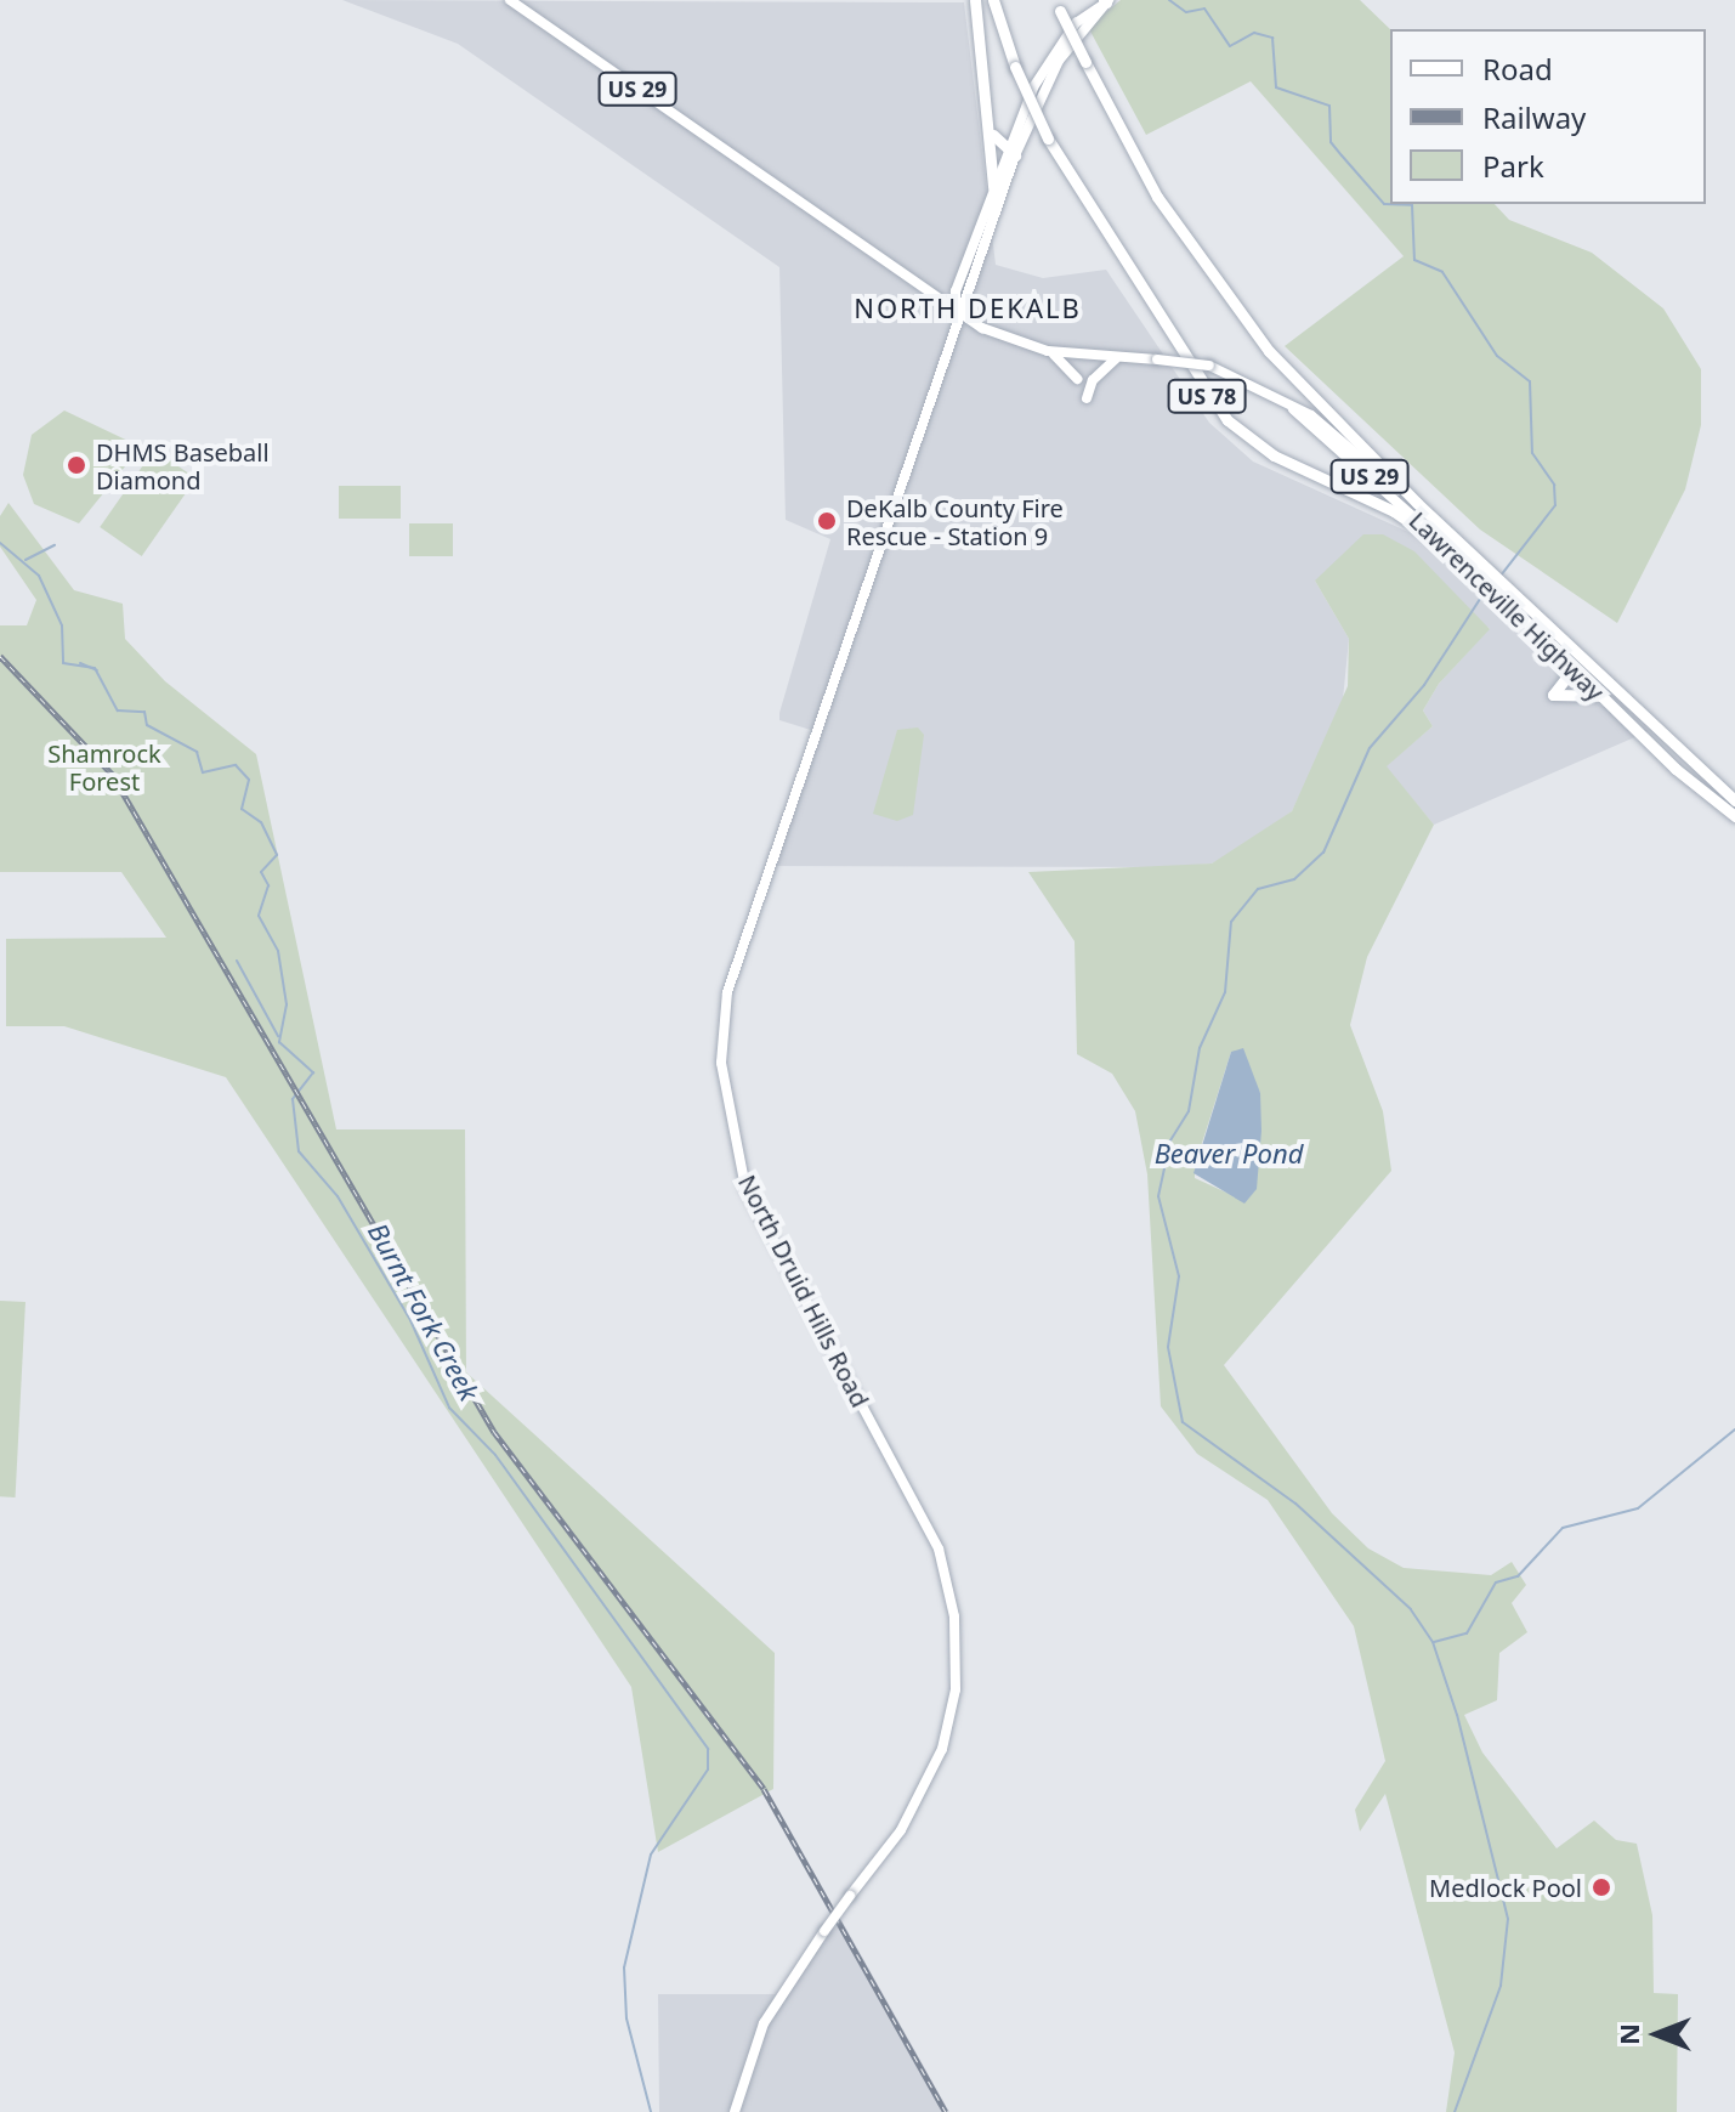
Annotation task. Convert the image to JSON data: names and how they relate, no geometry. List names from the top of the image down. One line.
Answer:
{"streets":{"highway":["US 29","US 78","Lawrenceville Highway"],"main road":["North Druid Hills Road"]},"crossings":[["US 78","Lawrenceville Highway"],["Lawrenceville Highway","North Druid Hills Road"]],"districts":["NORTH DEKALB"],"water":["Beaver Pond","Burnt Fork Creek"],"parks":["Shamrock Forest"],"places":["DHMS Baseball Diamond","DeKalb County Fire Rescue - Station 9","Medlock Pool"],"legend":["Road","Railway","Park"],"north":"left"}
